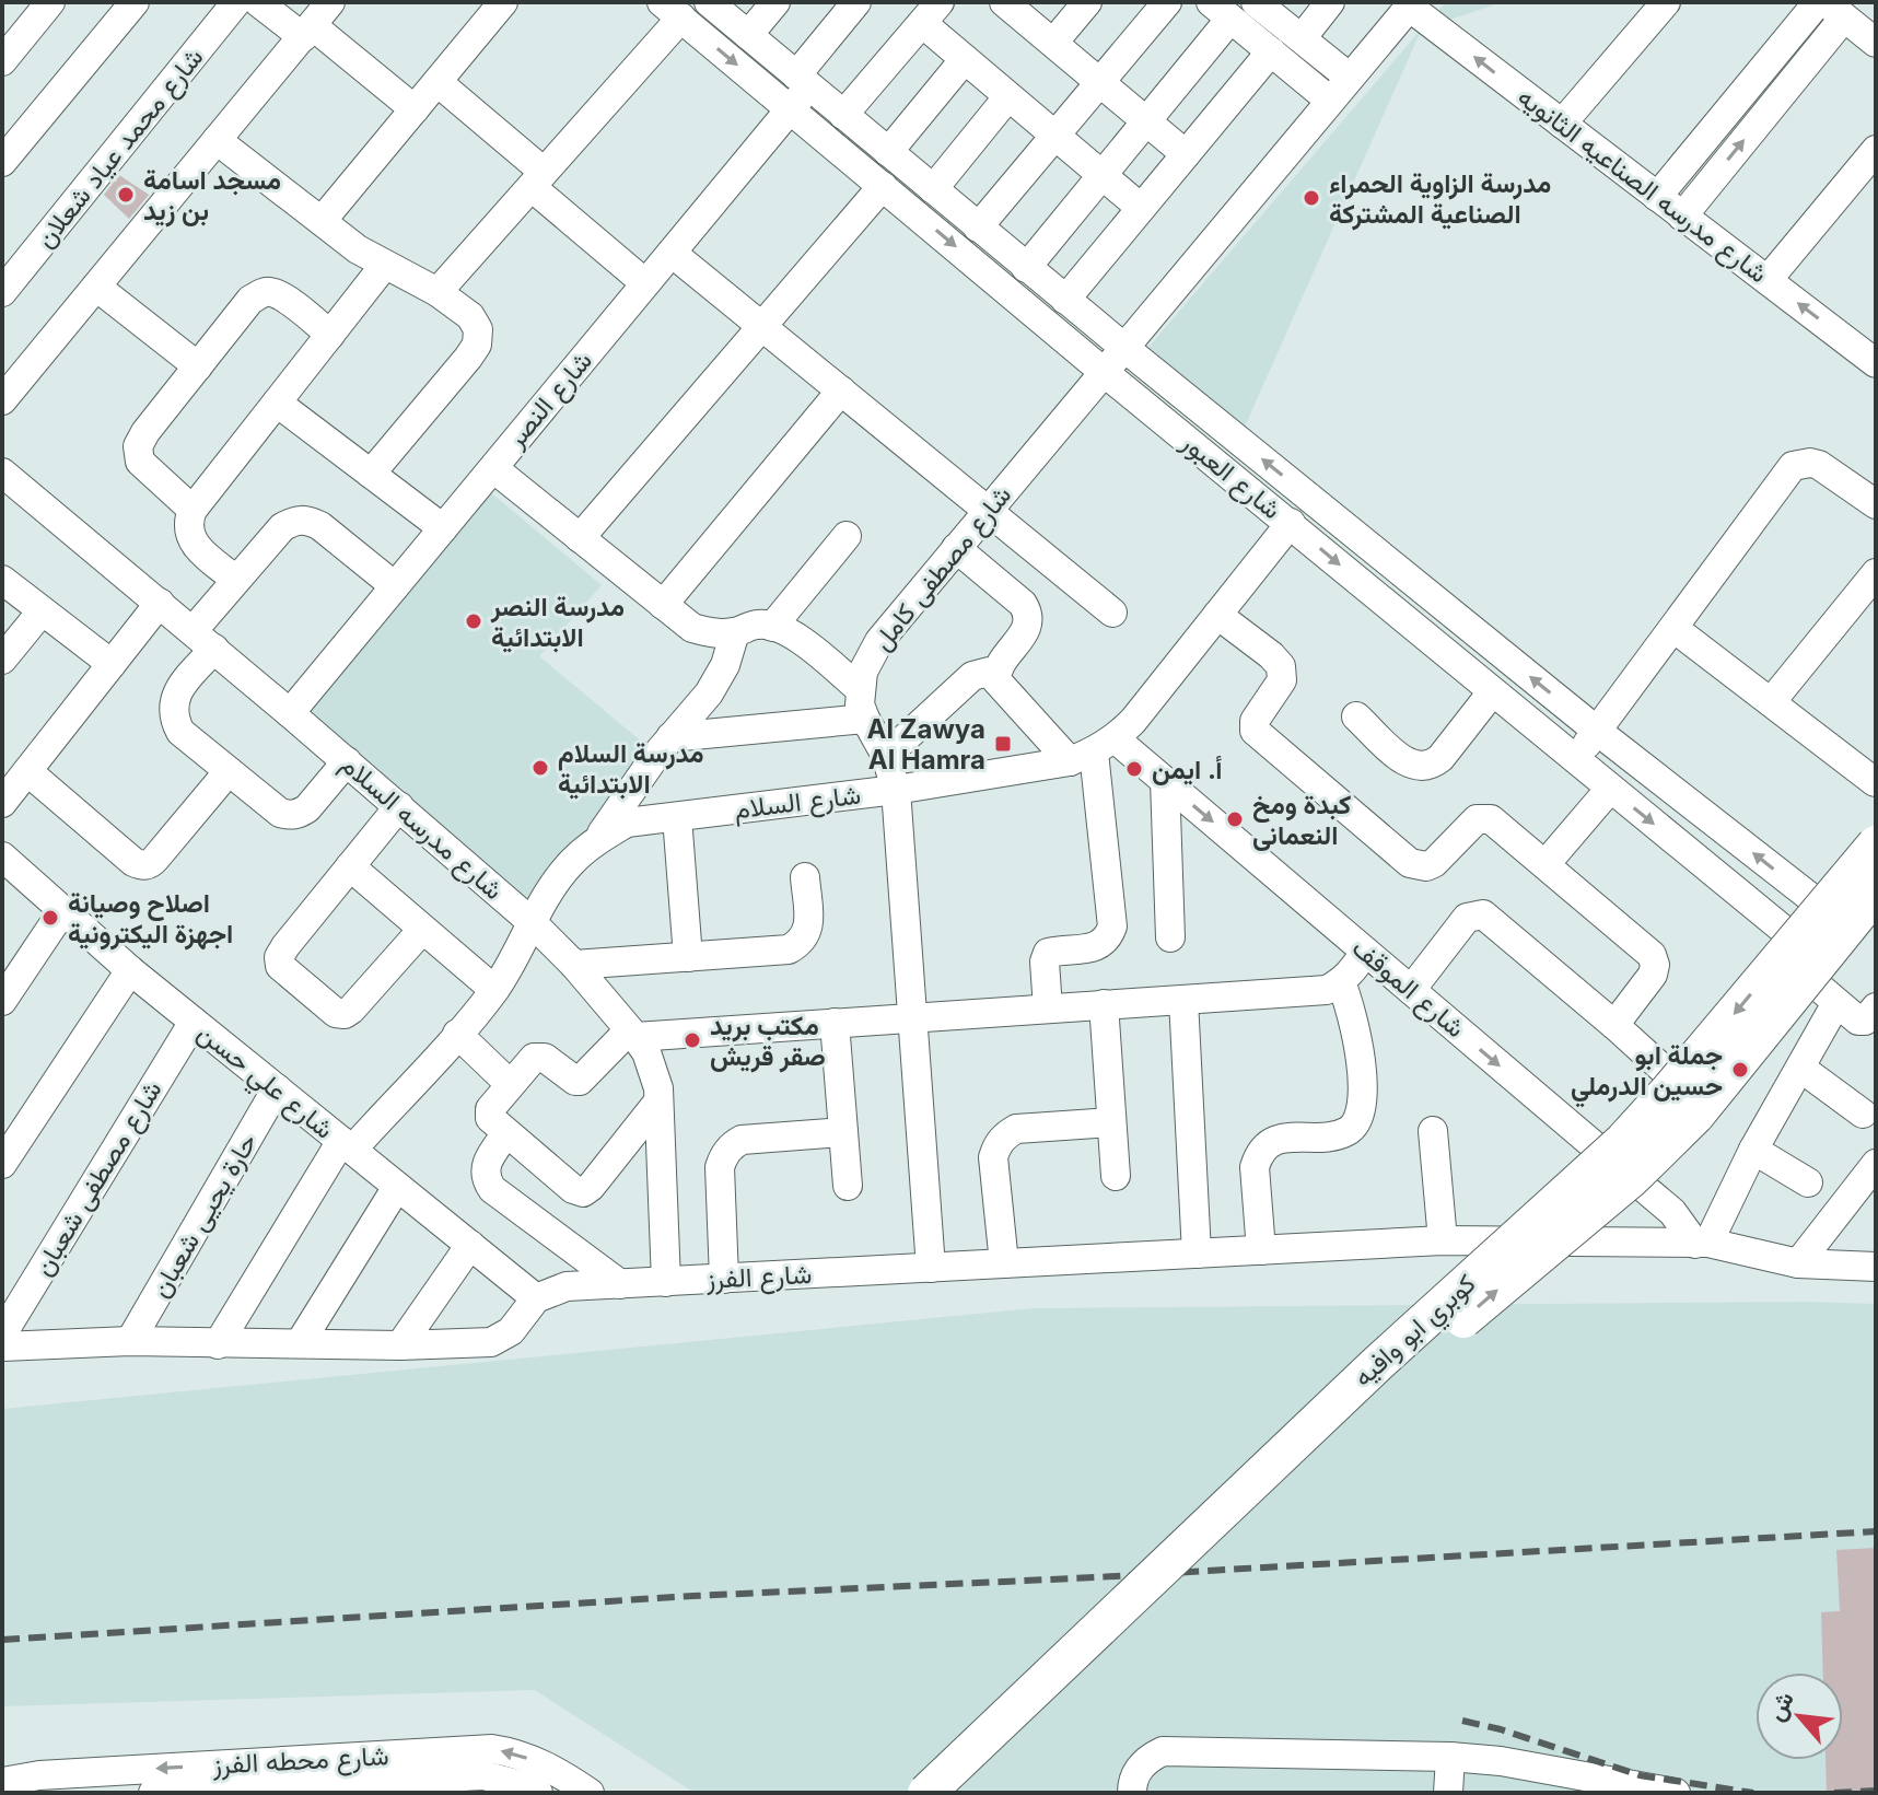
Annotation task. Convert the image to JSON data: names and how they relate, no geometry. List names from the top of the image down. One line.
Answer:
{"streets":{"main road":["كوبري ابو وافيه"],"street":["شارع محمد عياد شعلان","شارع مدرسه الصناعيه الثانويه","شارع النصر","شارع العبور","شارع مصطفى كامل","شارع السلام","شارع مدرسه السلام","شارع الموقف","شارع علي حسن","شارع مصطفى شعبان","حارة يحيى شعبان","شارع الفرز","شارع محطه الفرز"]},"crossings":[["شارع مدرسه الصناعيه الثانويه","شارع مصطفى كامل"],["شارع النصر","شارع العبور"],["شارع النصر","شارع مدرسه السلام"],["شارع العبور","شارع مصطفى كامل"],["شارع السلام","شارع مدرسه السلام"],["شارع السلام","شارع الموقف"],["شارع السلام","شارع علي حسن"],["شارع مدرسه السلام","شارع الفرز"],["شارع الموقف","شارع الفرز"],["شارع علي حسن","شارع مصطفى شعبان"],["شارع علي حسن","حارة يحيى شعبان"],["شارع علي حسن","شارع الفرز"]],"one_way":["شارع مدرسه الصناعيه الثانويه"],"places":{"other":["مسجد اسامة بن زيد","مدرسة الزاوية الحمراء الصناعية المشتركة","مدرسة النصر الابتدائية","مدرسة السلام الابتدائية","أ. ايمن","كبدة ومخ النعمانى","اصلاح وصيانة اجهزة اليكترونية","مكتب بريد صقر قريش","جملة ابو حسين الدرملي"],"transit":["Al Zawya Al Hamra"]},"north":"top left"}
